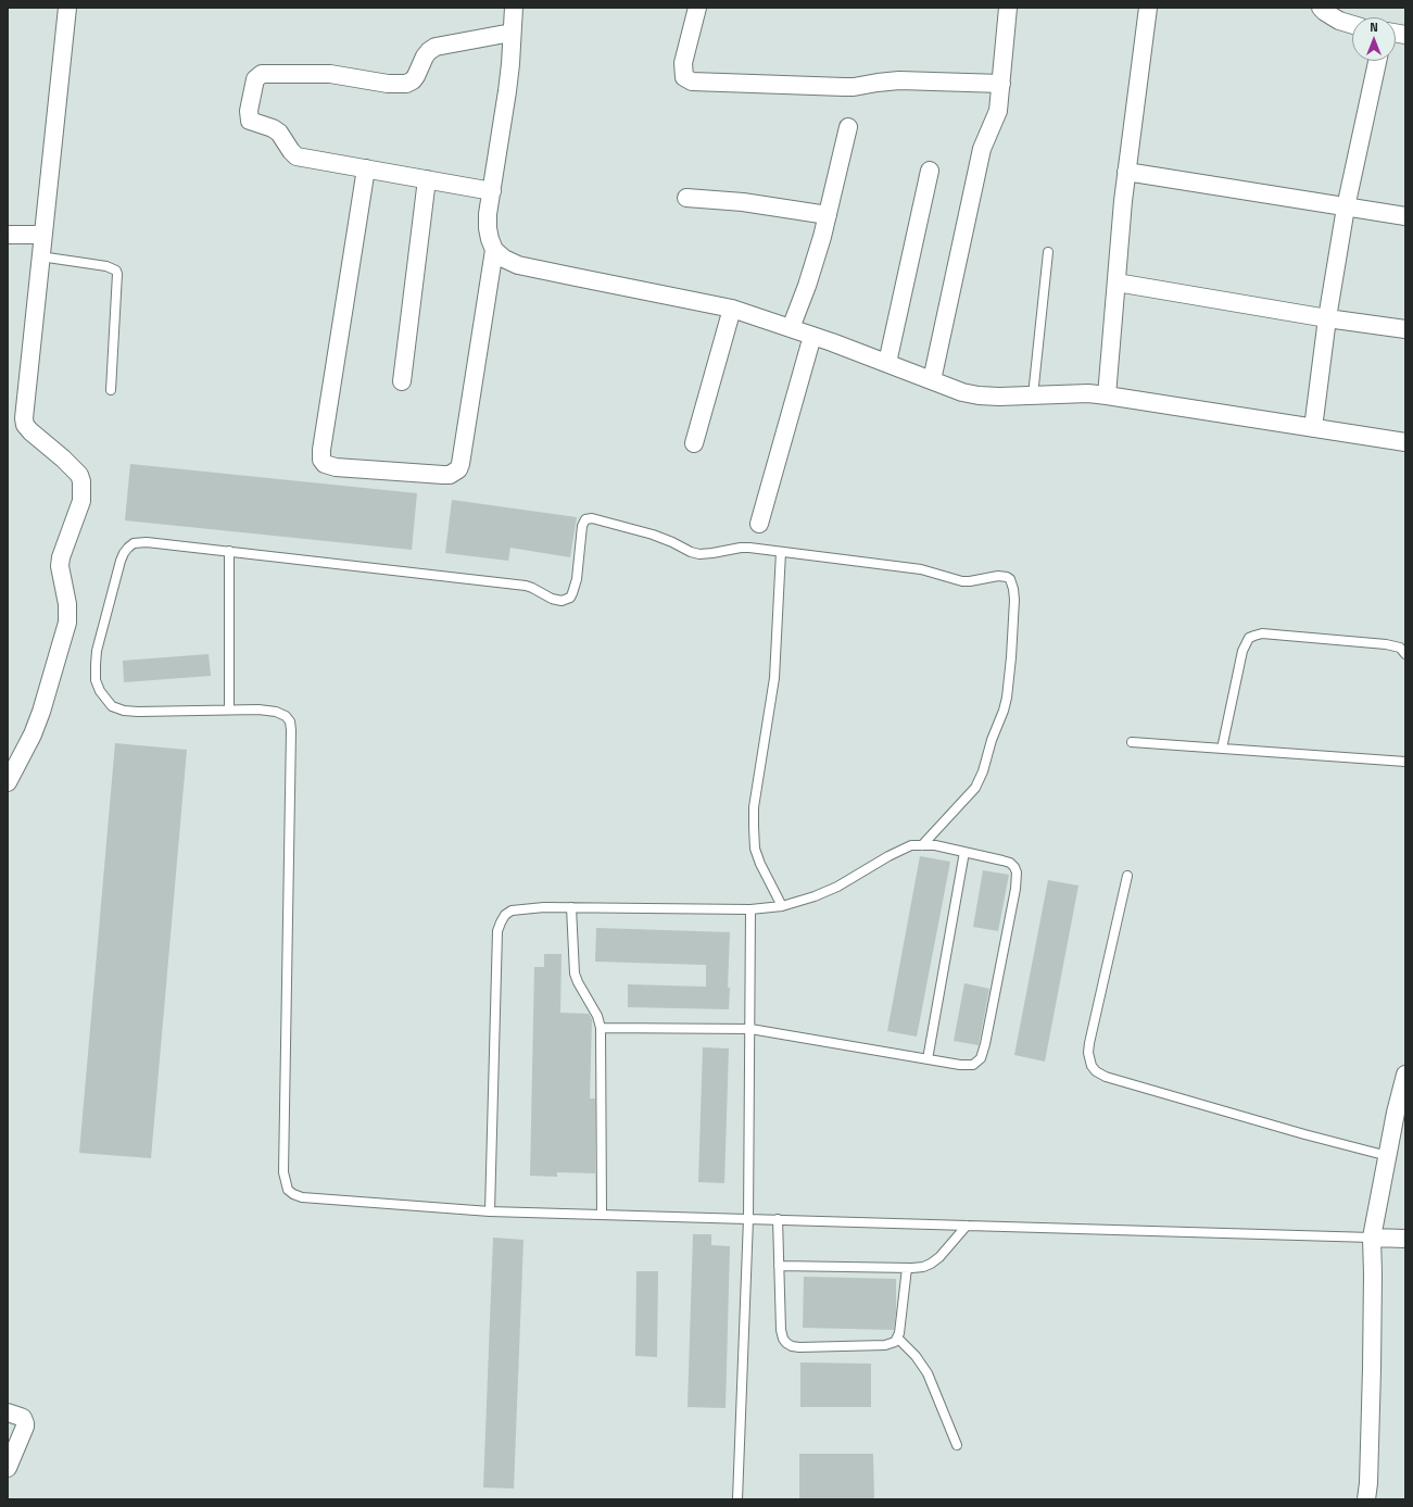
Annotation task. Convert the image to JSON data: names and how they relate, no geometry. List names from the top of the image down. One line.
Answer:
{"north":"top"}
